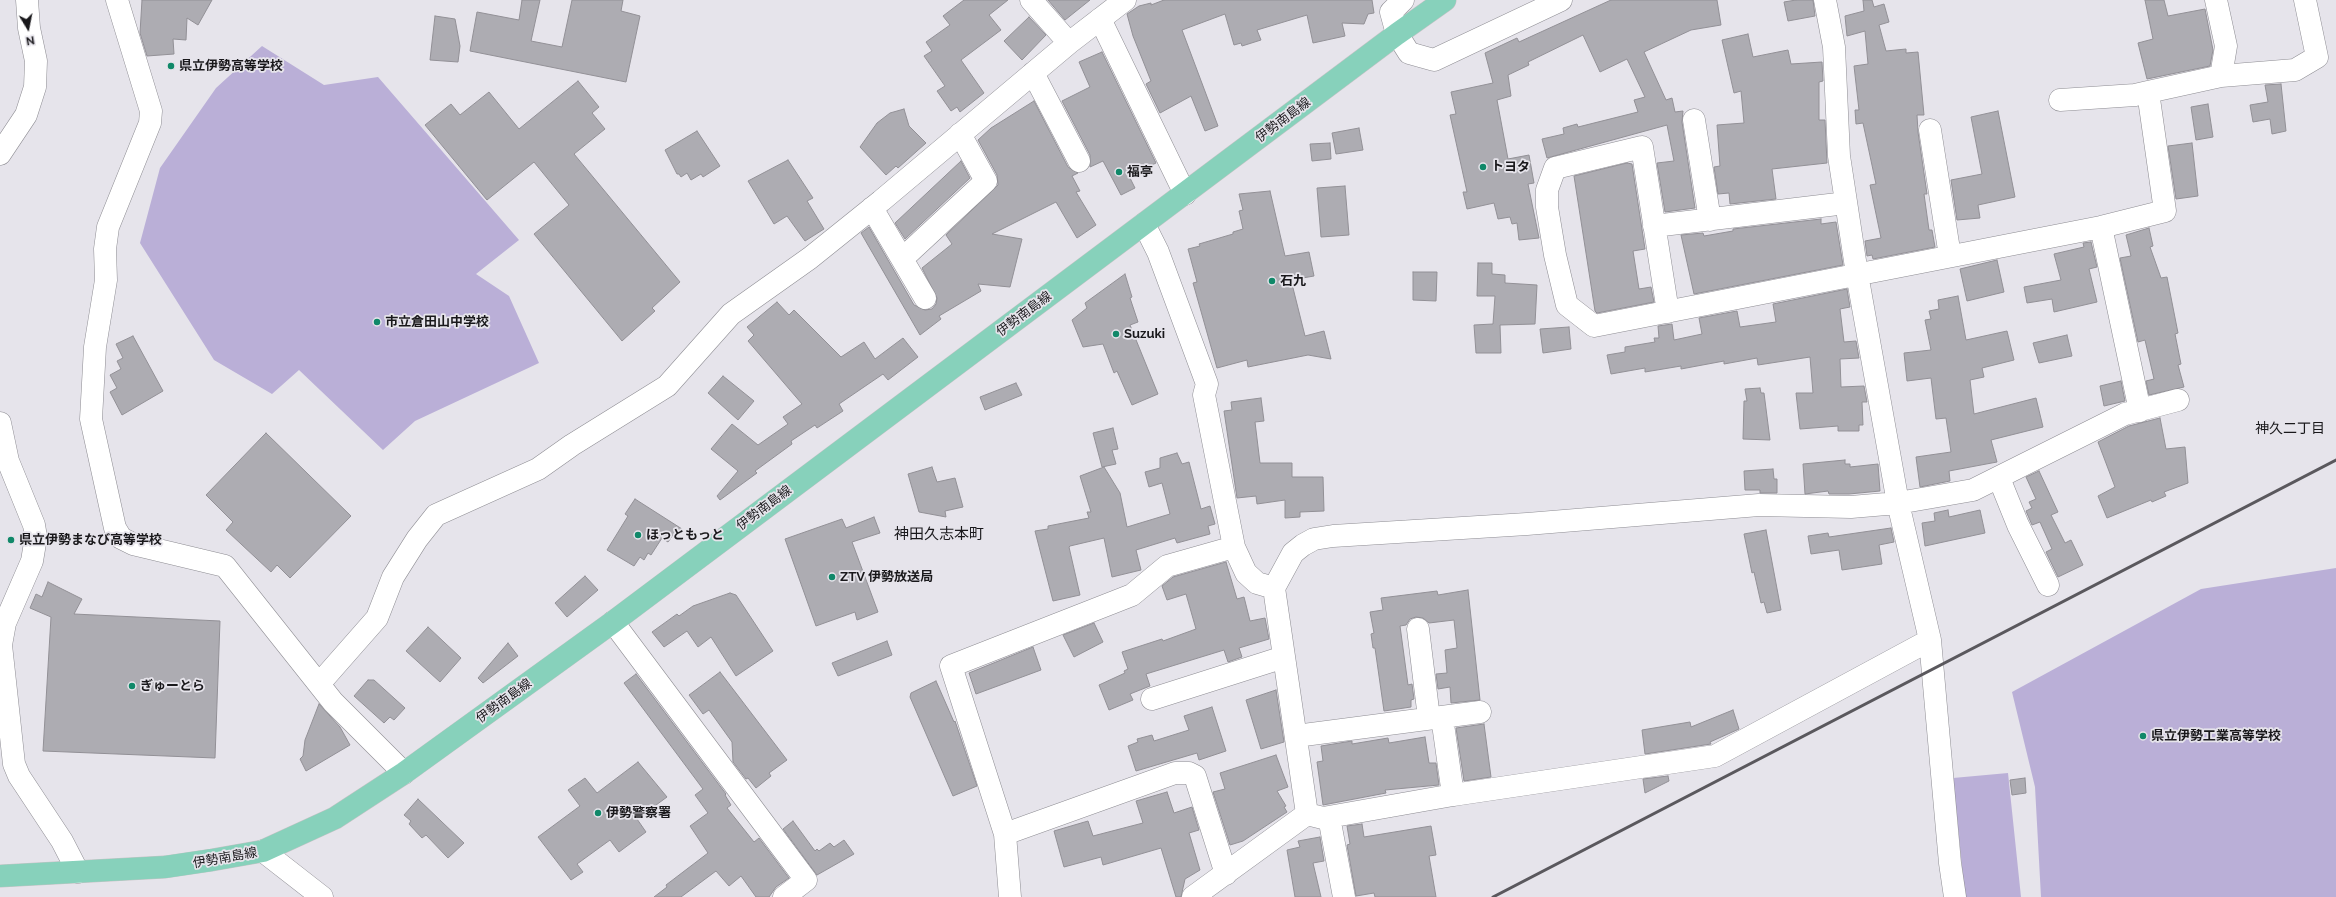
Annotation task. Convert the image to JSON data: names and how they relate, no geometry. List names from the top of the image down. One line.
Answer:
{"streets":{"main road":["伊勢南島線"]},"districts":["神久二丁目","神田久志本町"],"places":["県立伊勢高等学校","トヨタ","福亭","石九","市立倉田山中学校","Suzuki","ほっともっと","県立伊勢まなび高等学校","ZTV 伊勢放送局","ぎゅーとら","県立伊勢工業高等学校","伊勢警察署"],"north":"bottom"}
